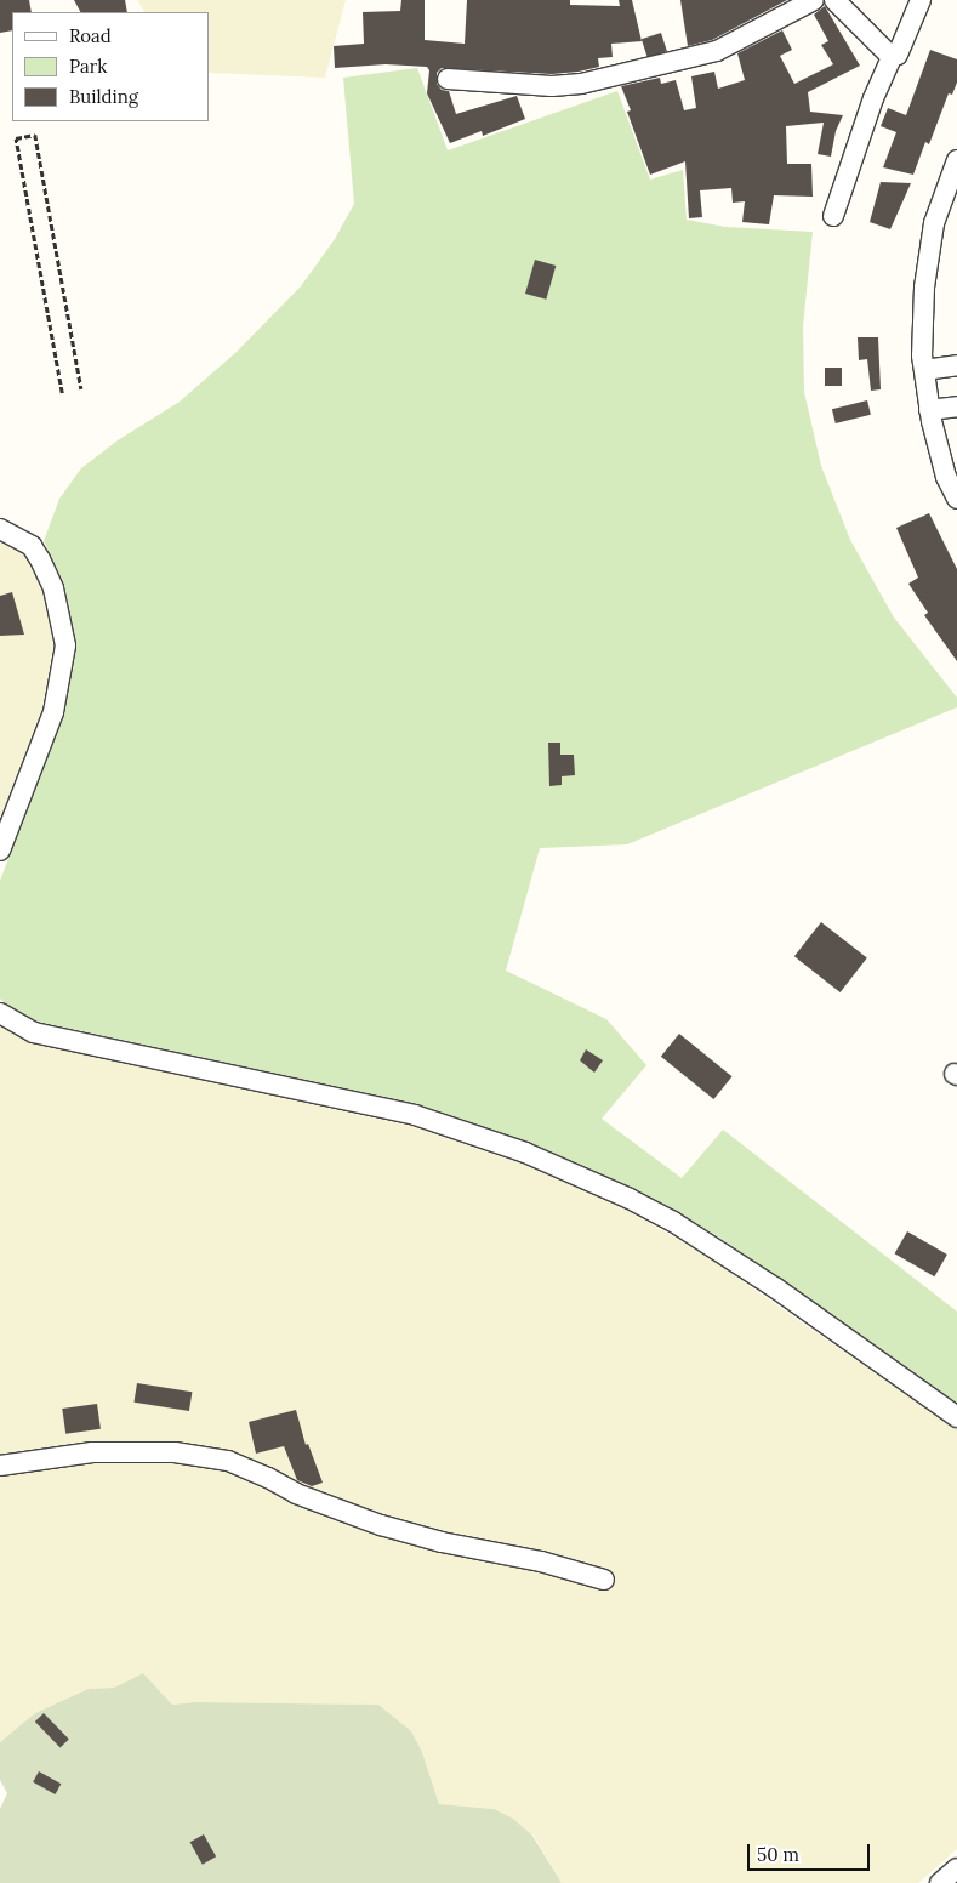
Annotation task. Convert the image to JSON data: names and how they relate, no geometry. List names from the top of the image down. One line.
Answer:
{"legend":["Road","Park","Building"],"scale_bar":"50 m"}
